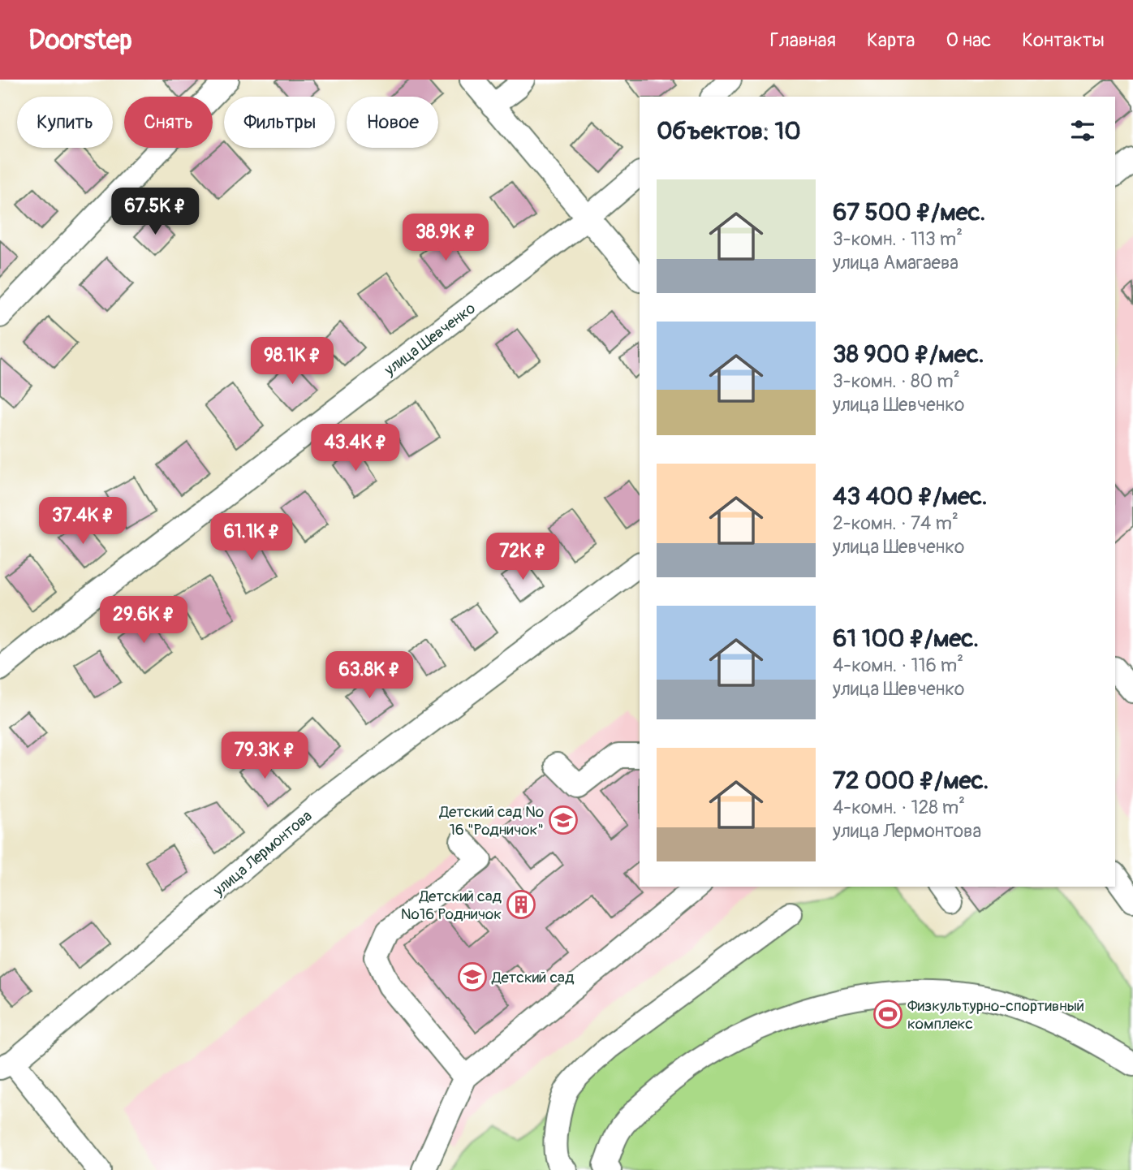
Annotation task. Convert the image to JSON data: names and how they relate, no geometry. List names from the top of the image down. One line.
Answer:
{"streets":{"street":["улица Шевченко","улица Лермонтова"]},"places":{"school or university":["Детский сад № 16 \"Родничок\"","Детский сад"],"building":["Детский сад №16 Родничок"],"sports":["Физкультурно-спортивный комплекс"]},"page":{"header":"Doorstep","nav":["Главная","Карта","О нас","Контакты"],"chip":["Купить","Снять","Фильтры","Новое"],"heading":"Объектов: 10","list":[{"name":"67 500 ₽/мес.","note":"3-комн. · 113 m² · улица Амагаева"},{"name":"38 900 ₽/мес.","note":"3-комн. · 80 m² · улица Шевченко"},{"name":"43 400 ₽/мес.","note":"2-комн. · 74 m² · улица Шевченко"},{"name":"61 100 ₽/мес.","note":"4-комн. · 116 m² · улица Шевченко"},{"name":"72 000 ₽/мес.","note":"4-комн. · 128 m² · улица Лермонтова"}],"price":["67.5K ₽","38.9K ₽","98.1K ₽","43.4K ₽","37.4K ₽","61.1K ₽","72K ₽","29.6K ₽","63.8K ₽","79.3K ₽"]}}
